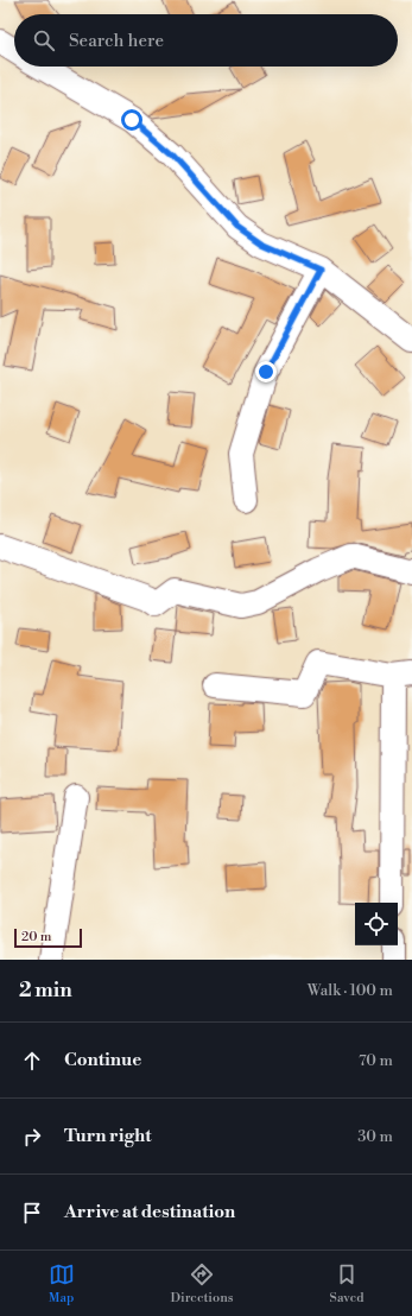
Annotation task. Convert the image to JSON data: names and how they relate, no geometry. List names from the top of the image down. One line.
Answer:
{"scale_bar":"20 m","page":{"search":"Search here","scale":"20 m","heading":["2 min","Walk · 100 m"],"list":[["Continue","70 m"],["Turn right","30 m"],"Arrive at destination"],"nav":["Map","Directions","Saved"]}}
